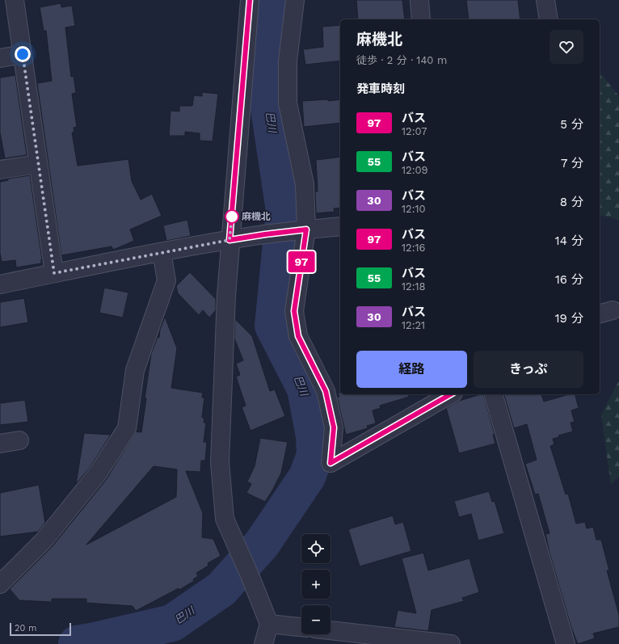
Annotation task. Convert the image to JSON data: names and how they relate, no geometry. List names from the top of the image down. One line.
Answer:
{"water":["巴川"],"places":["麻機北"],"lines":["bus line 97"],"scale_bar":"20 m","page":{"on_map":"97","heading":[["麻機北","徒歩 · 2 分 · 140 m"],"発車時刻"],"list":[{"mark":"97","name":"バス","note":"12:07","value":"5 分"},{"mark":"55","name":"バス","note":"12:09","value":"7 分"},{"mark":"30","name":"バス","note":"12:10","value":"8 分"},{"mark":"97","name":"バス","note":"12:16","value":"14 分"},{"mark":"55","name":"バス","note":"12:18","value":"16 分"},{"mark":"30","name":"バス","note":"12:21","value":"19 分"}],"buttons":["経路","きっぷ"],"map_buttons":["+","−"],"scale":"20 m"}}
